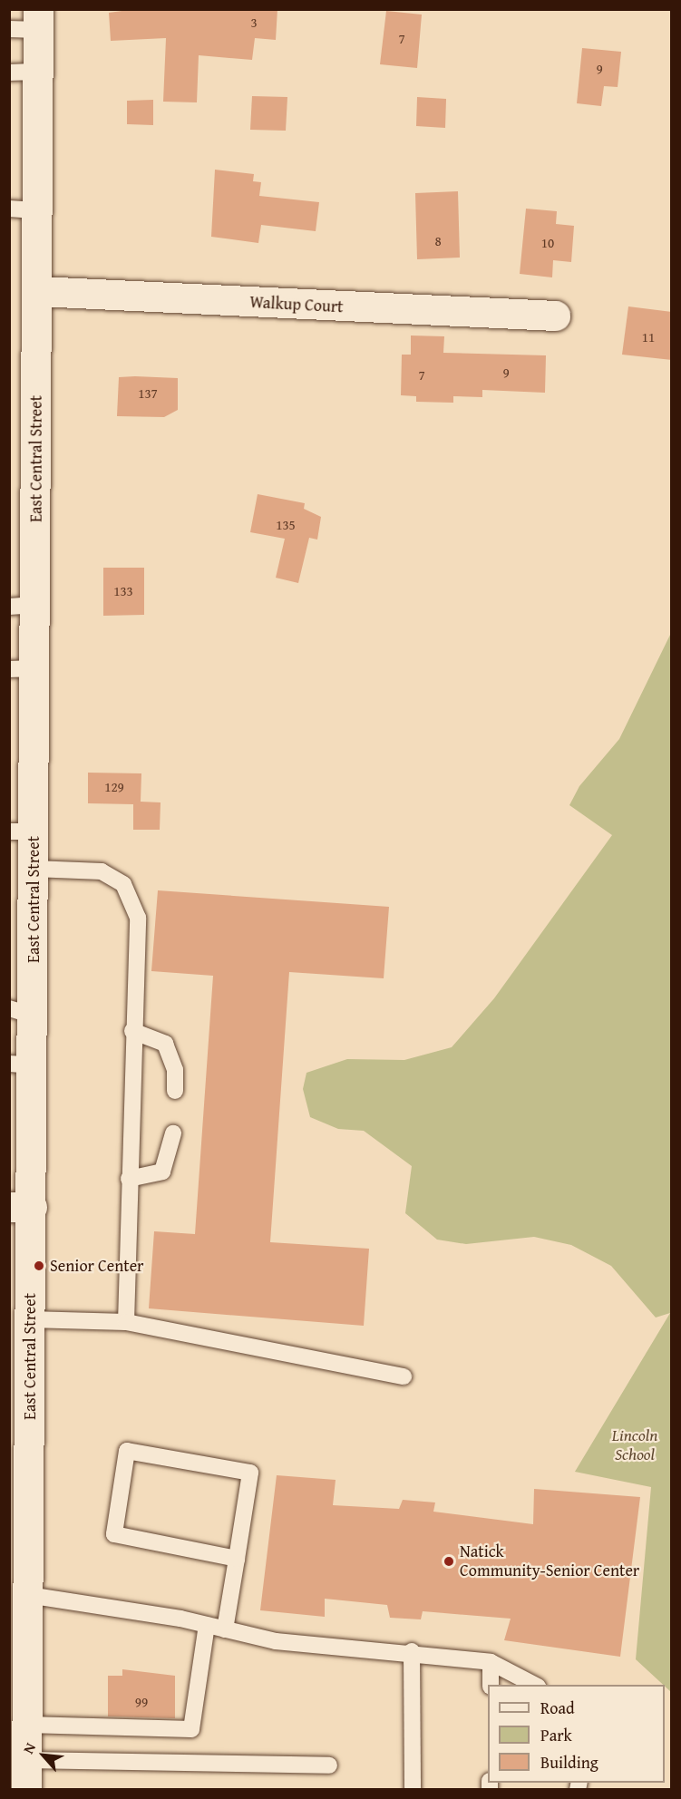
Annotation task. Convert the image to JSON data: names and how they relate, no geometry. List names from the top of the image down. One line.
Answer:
{"streets":{"main road":["Walkup Court","East Central Street"]},"crossings":[["Walkup Court","East Central Street"]],"parks":["Lincoln School"],"places":["Senior Center","Natick Community-Senior Center"],"house_numbers":["3","7","9","8","10","11","9","7","137","135","133","129","99"],"legend":["Road","Park","Building"],"north":"top left"}
